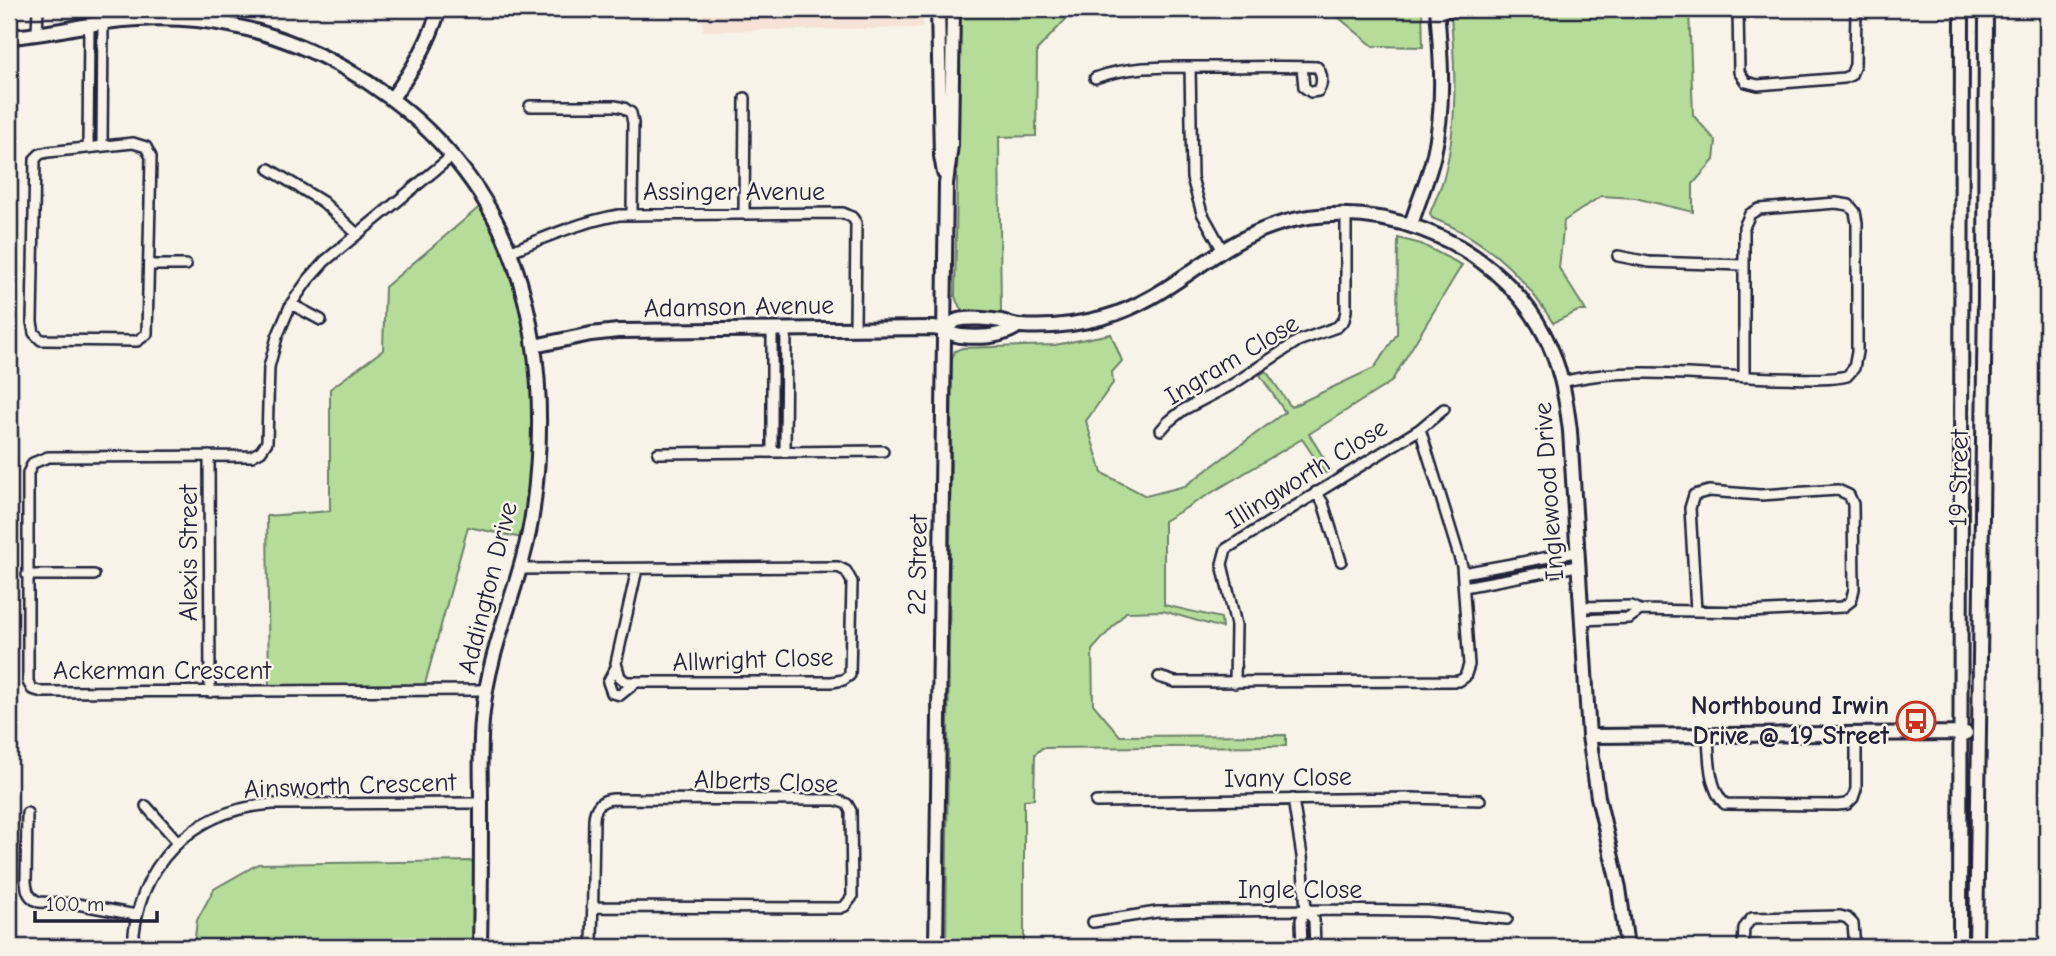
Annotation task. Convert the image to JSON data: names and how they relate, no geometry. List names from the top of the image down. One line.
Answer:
{"streets":{"street":["Assinger Avenue","Adamson Avenue","Ingram Close","Illingworth Close","19 Street","Inglewood Drive","Alexis Street","22 Street","Addington Drive","Allwright Close","Ackerman Crescent","Ivany Close","Alberts Close","Ainsworth Crescent","Ingle Close"]},"crossings":[["Assinger Avenue","Adamson Avenue"],["Assinger Avenue","Addington Drive"],["Adamson Avenue","Inglewood Drive"],["Adamson Avenue","22 Street"],["Adamson Avenue","Addington Drive"],["Ingram Close","Inglewood Drive"],["Inglewood Drive","22 Street"],["Alexis Street","Ackerman Crescent"],["Addington Drive","Allwright Close"],["Addington Drive","Ackerman Crescent"],["Addington Drive","Ainsworth Crescent"]],"places":{"bus stop":["Northbound Irwin Drive @ 19 Street"]},"scale_bar":"100 m"}
